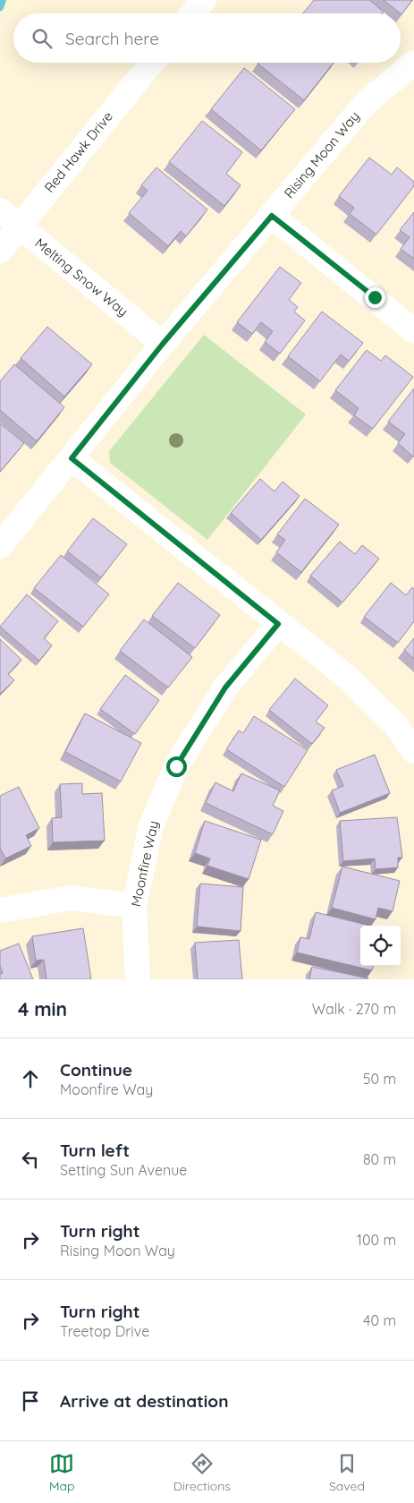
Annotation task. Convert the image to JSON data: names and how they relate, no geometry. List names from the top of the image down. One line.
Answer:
{"streets":{"street":["Red Hawk Drive","Rising Moon Way","Melting Snow Way","Moonfire Way"]},"crossings":[["Red Hawk Drive","Melting Snow Way"],["Rising Moon Way","Melting Snow Way"]],"page":{"search":"Search here","heading":["4 min","Walk · 270 m"],"list":[["Continue","Moonfire Way","50 m"],["Turn left","Setting Sun Avenue","80 m"],["Turn right","Rising Moon Way","100 m"],["Turn right","Treetop Drive","40 m"],"Arrive at destination"],"nav":["Map","Directions","Saved"]}}
